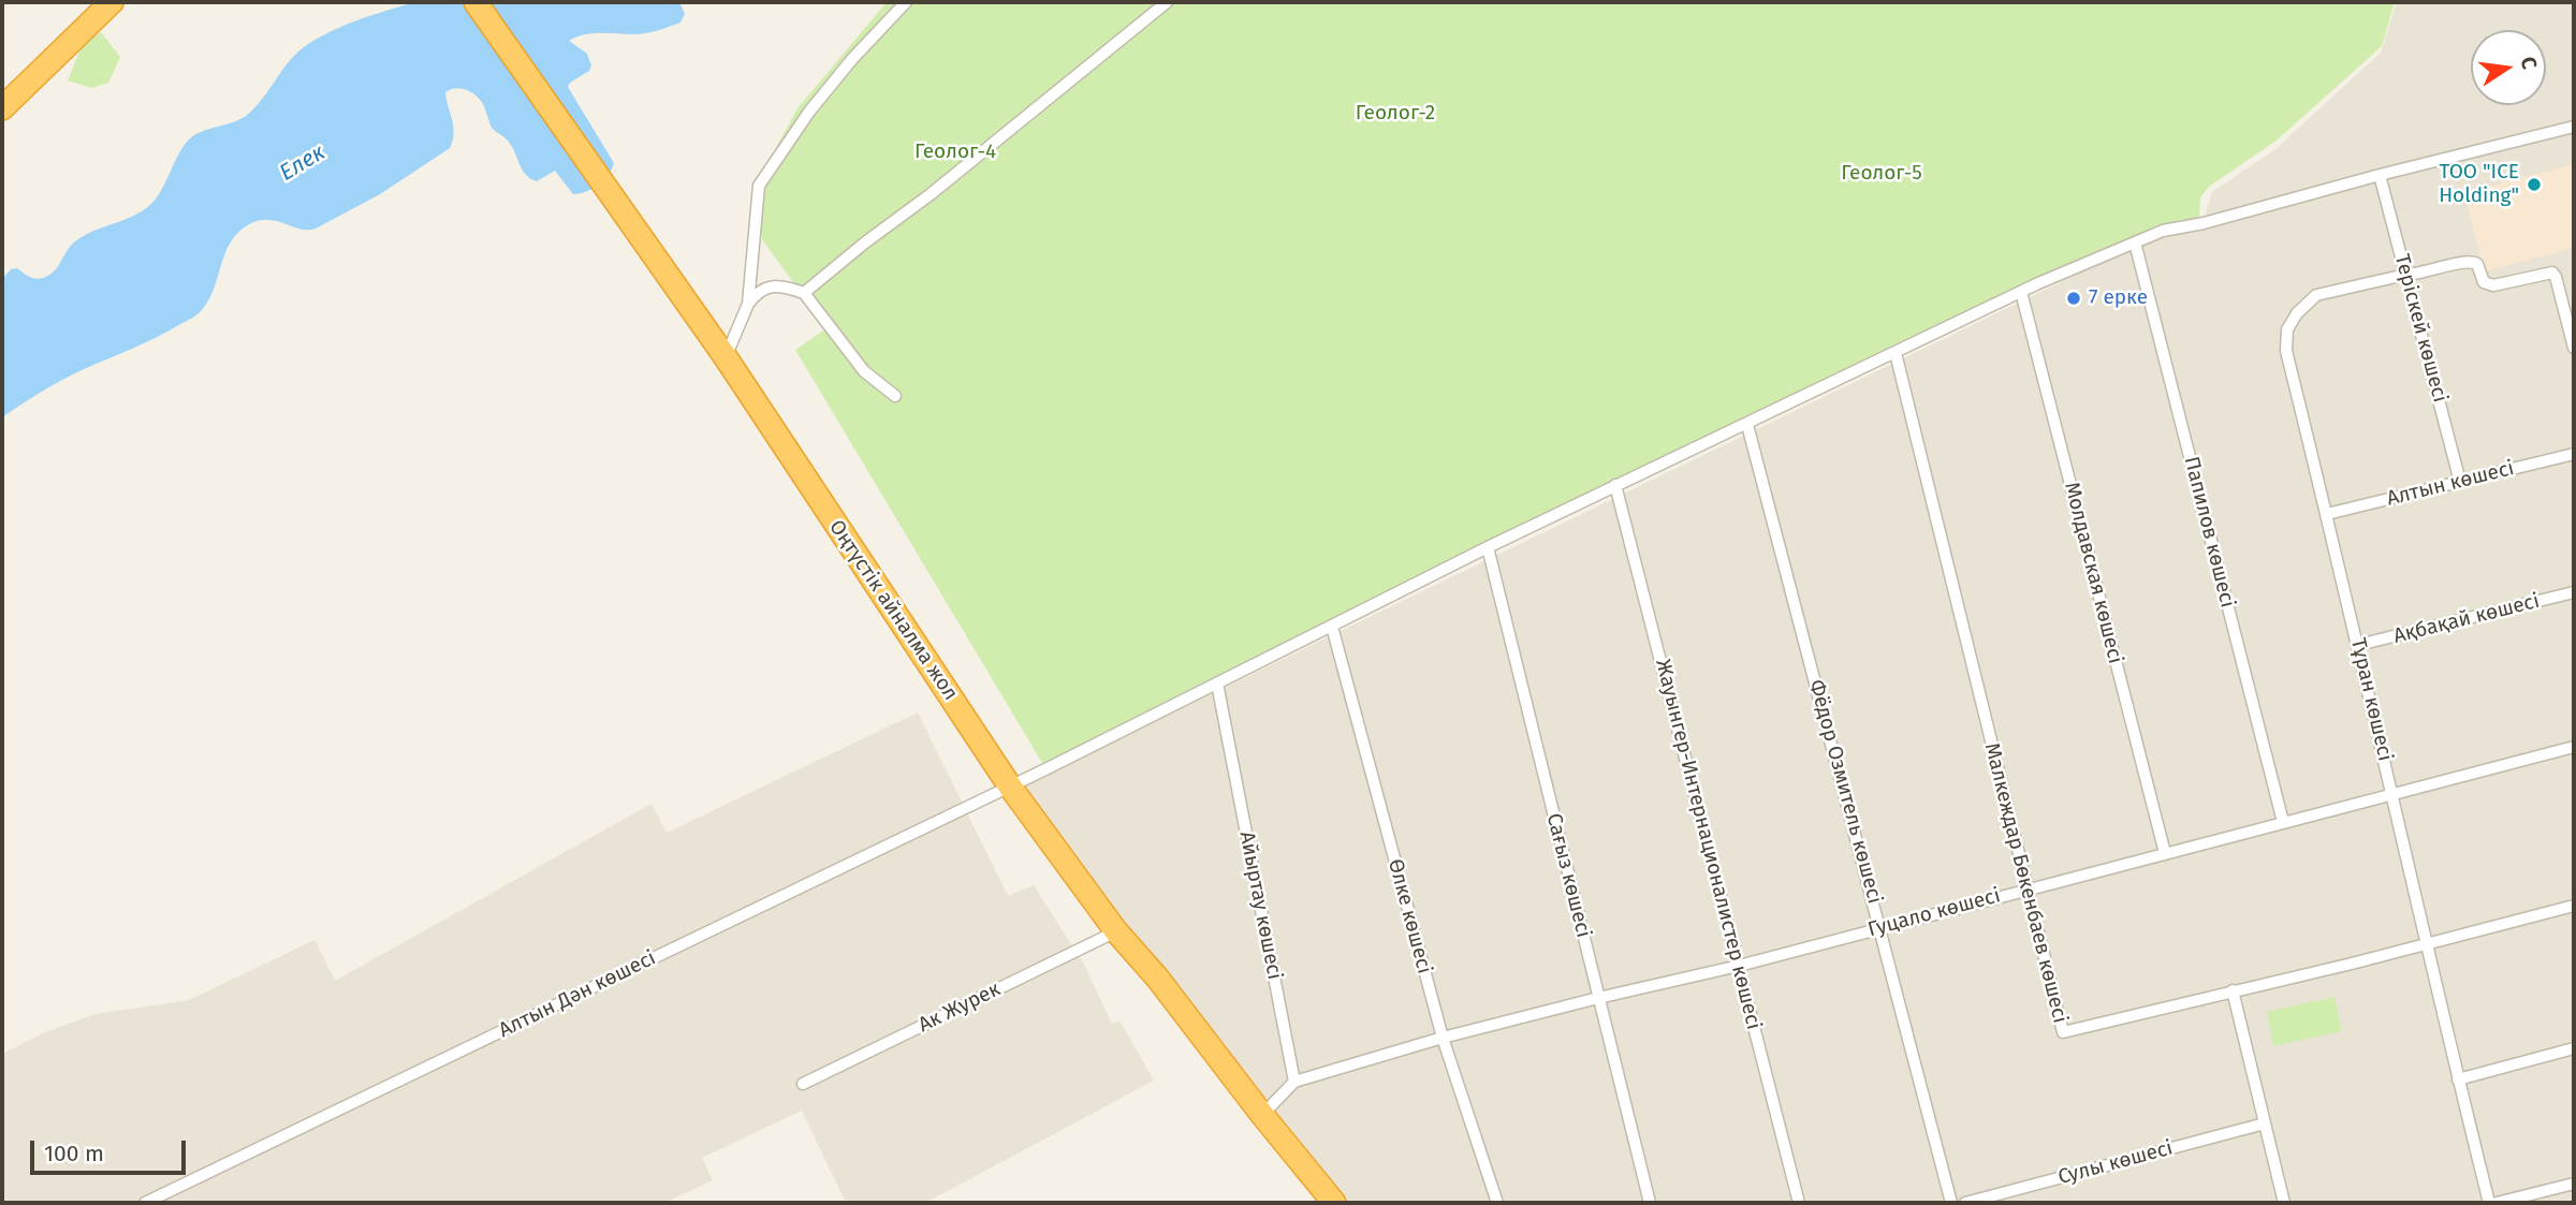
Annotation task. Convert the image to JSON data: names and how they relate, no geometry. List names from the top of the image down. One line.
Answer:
{"streets":{"highway":["Оңтүстік айналма жол"],"street":["Теріскей көшесі","Алтын көшесі","Папилов көшесі","Молдавская көшесі","Ақбақай көшесі","Тұран көшесі","Фёдор Озмитель көшесі","Жауынгер-Интернационалистер көшесі","Сағыз көшесі","Малкеждар Бөкенбаев көшесі","Айыртау көшесі","Гуцало көшесі","Өлке көшесі","Алтын Дән көшесі","Ак Журек","Сулы көшесі"]},"crossings":[["Теріскей көшесі","Алтын көшесі"],["Теріскей көшесі","Тұран көшесі"],["Теріскей көшесі","Алтын Дән көшесі"],["Алтын көшесі","Тұран көшесі"],["Папилов көшесі","Гуцало көшесі"],["Папилов көшесі","Алтын Дән көшесі"],["Молдавская көшесі","Гуцало көшесі"],["Молдавская көшесі","Алтын Дән көшесі"],["Оңтүстік айналма жол","Алтын Дән көшесі"],["Оңтүстік айналма жол","Ак Журек"],["Ақбақай көшесі","Тұран көшесі"],["Тұран көшесі","Малкеждар Бөкенбаев көшесі"],["Тұран көшесі","Гуцало көшесі"],["Фёдор Озмитель көшесі","Гуцало көшесі"],["Фёдор Озмитель көшесі","Алтын Дән көшесі"],["Жауынгер-Интернационалистер көшесі","Гуцало көшесі"],["Жауынгер-Интернационалистер көшесі","Алтын Дән көшесі"],["Сағыз көшесі","Гуцало көшесі"],["Сағыз көшесі","Алтын Дән көшесі"],["Малкеждар Бөкенбаев көшесі","Гуцало көшесі"],["Малкеждар Бөкенбаев көшесі","Алтын Дән көшесі"],["Айыртау көшесі","Гуцало көшесі"],["Айыртау көшесі","Алтын Дән көшесі"],["Гуцало көшесі","Өлке көшесі"],["Өлке көшесі","Алтын Дән көшесі"]],"water":["Елек"],"parks":["Геолог-2","Геолог-4","Геолог-5"],"places":["ТОО \"ICE Holding\"","7 ерке"],"scale_bar":"100 m","north":"right"}
